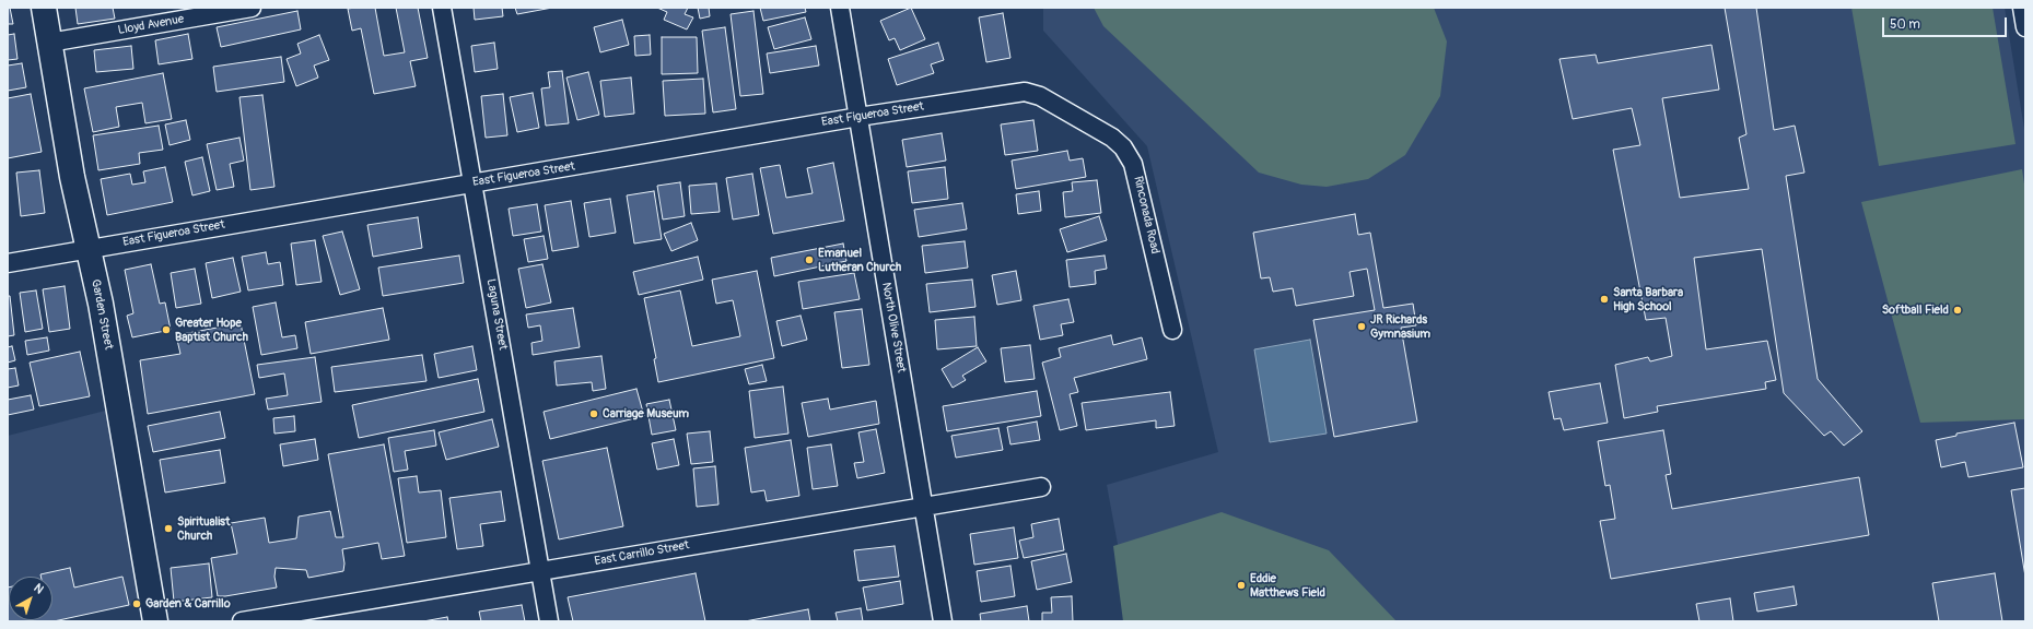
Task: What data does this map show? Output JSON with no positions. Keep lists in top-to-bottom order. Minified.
{"streets":{"main road":["Garden Street"],"street":["Lloyd Avenue","East Figueroa Street","Rinconada Road","Laguna Street","North Olive Street","East Carrillo Street"]},"crossings":[["Lloyd Avenue","Garden Street"],["East Figueroa Street","Rinconada Road"],["East Figueroa Street","Garden Street"],["East Figueroa Street","Laguna Street"],["East Figueroa Street","North Olive Street"],["Laguna Street","East Carrillo Street"],["North Olive Street","East Carrillo Street"]],"places":["Emanuel Lutheran Church","Santa Barbara High School","Softball Field","JR Richards Gymnasium","Greater Hope Baptist Church","Carriage Museum","Spiritualist Church","Eddie Matthews Field","Garden & Carrillo"],"scale_bar":"50 m","north":"top right"}
